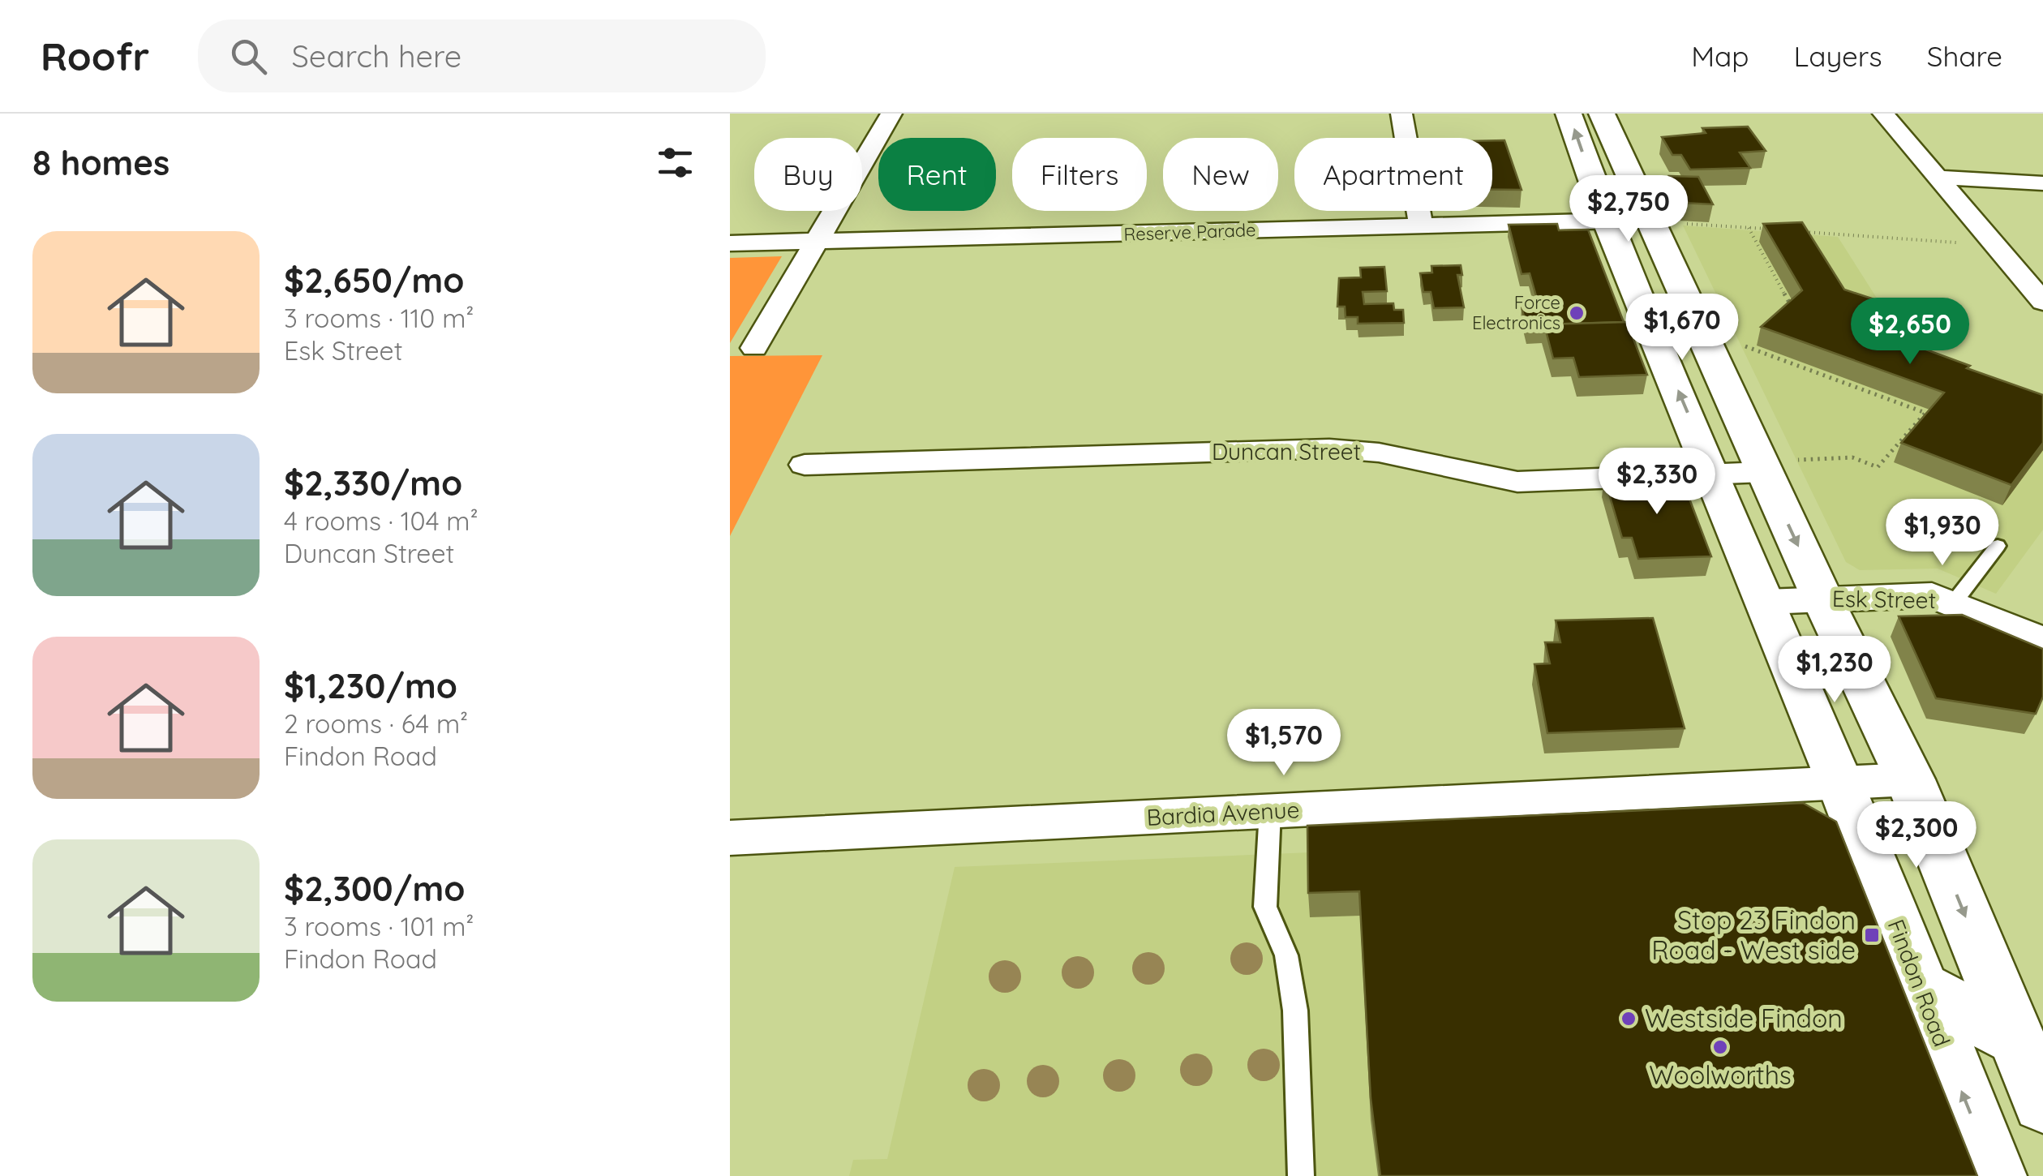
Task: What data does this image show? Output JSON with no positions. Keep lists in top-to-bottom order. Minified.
{"streets":{"main road":["Findon Road"],"street":["Reserve Parade","Duncan Street","Esk Street","Bardia Avenue"]},"crossings":[["Reserve Parade","Findon Road"],["Duncan Street","Findon Road"],["Esk Street","Findon Road"],["Bardia Avenue","Findon Road"]],"places":{"other":["Force Electronics","Westside Findon","Woolworths"],"transit":["Stop 23 Findon Road - West side"]},"page":{"header":"Roofr","search":"Search here","nav":["Map","Layers","Share"],"heading":"8 homes","chip":["Buy","Rent","Filters","New","Apartment"],"price":["$2,750","$1,670","$2,650","$2,330","$1,930","$1,230","$1,570","$2,300"],"list":[{"name":"$2,650/mo","note":"3 rooms · 110 m² · Esk Street"},{"name":"$2,330/mo","note":"4 rooms · 104 m² · Duncan Street"},{"name":"$1,230/mo","note":"2 rooms · 64 m² · Findon Road"},{"name":"$2,300/mo","note":"3 rooms · 101 m² · Findon Road"}]}}
